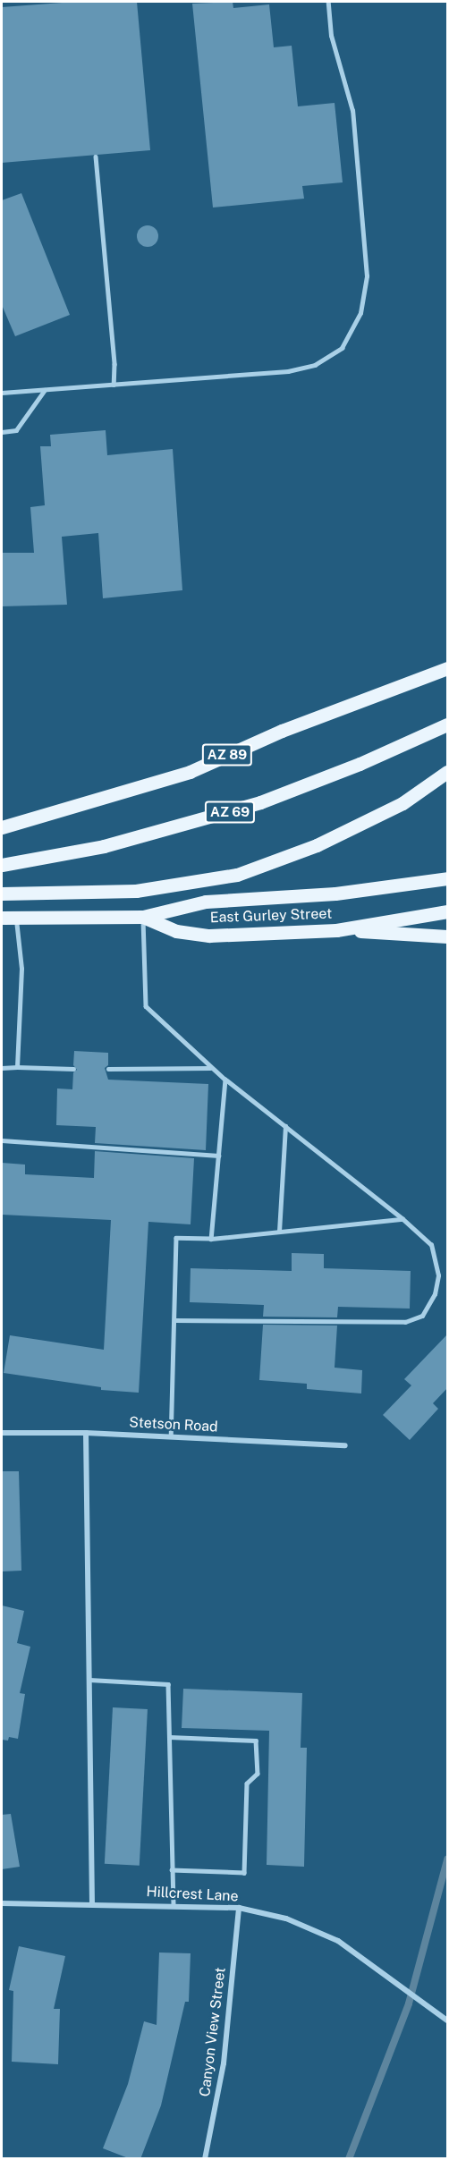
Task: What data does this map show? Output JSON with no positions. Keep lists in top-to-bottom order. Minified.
{"streets":{"main road":["AZ 89","AZ 69","East Gurley Street"],"street":["Stetson Road","Hillcrest Lane","Canyon View Street"]},"crossings":[["Hillcrest Lane","Canyon View Street"]]}
